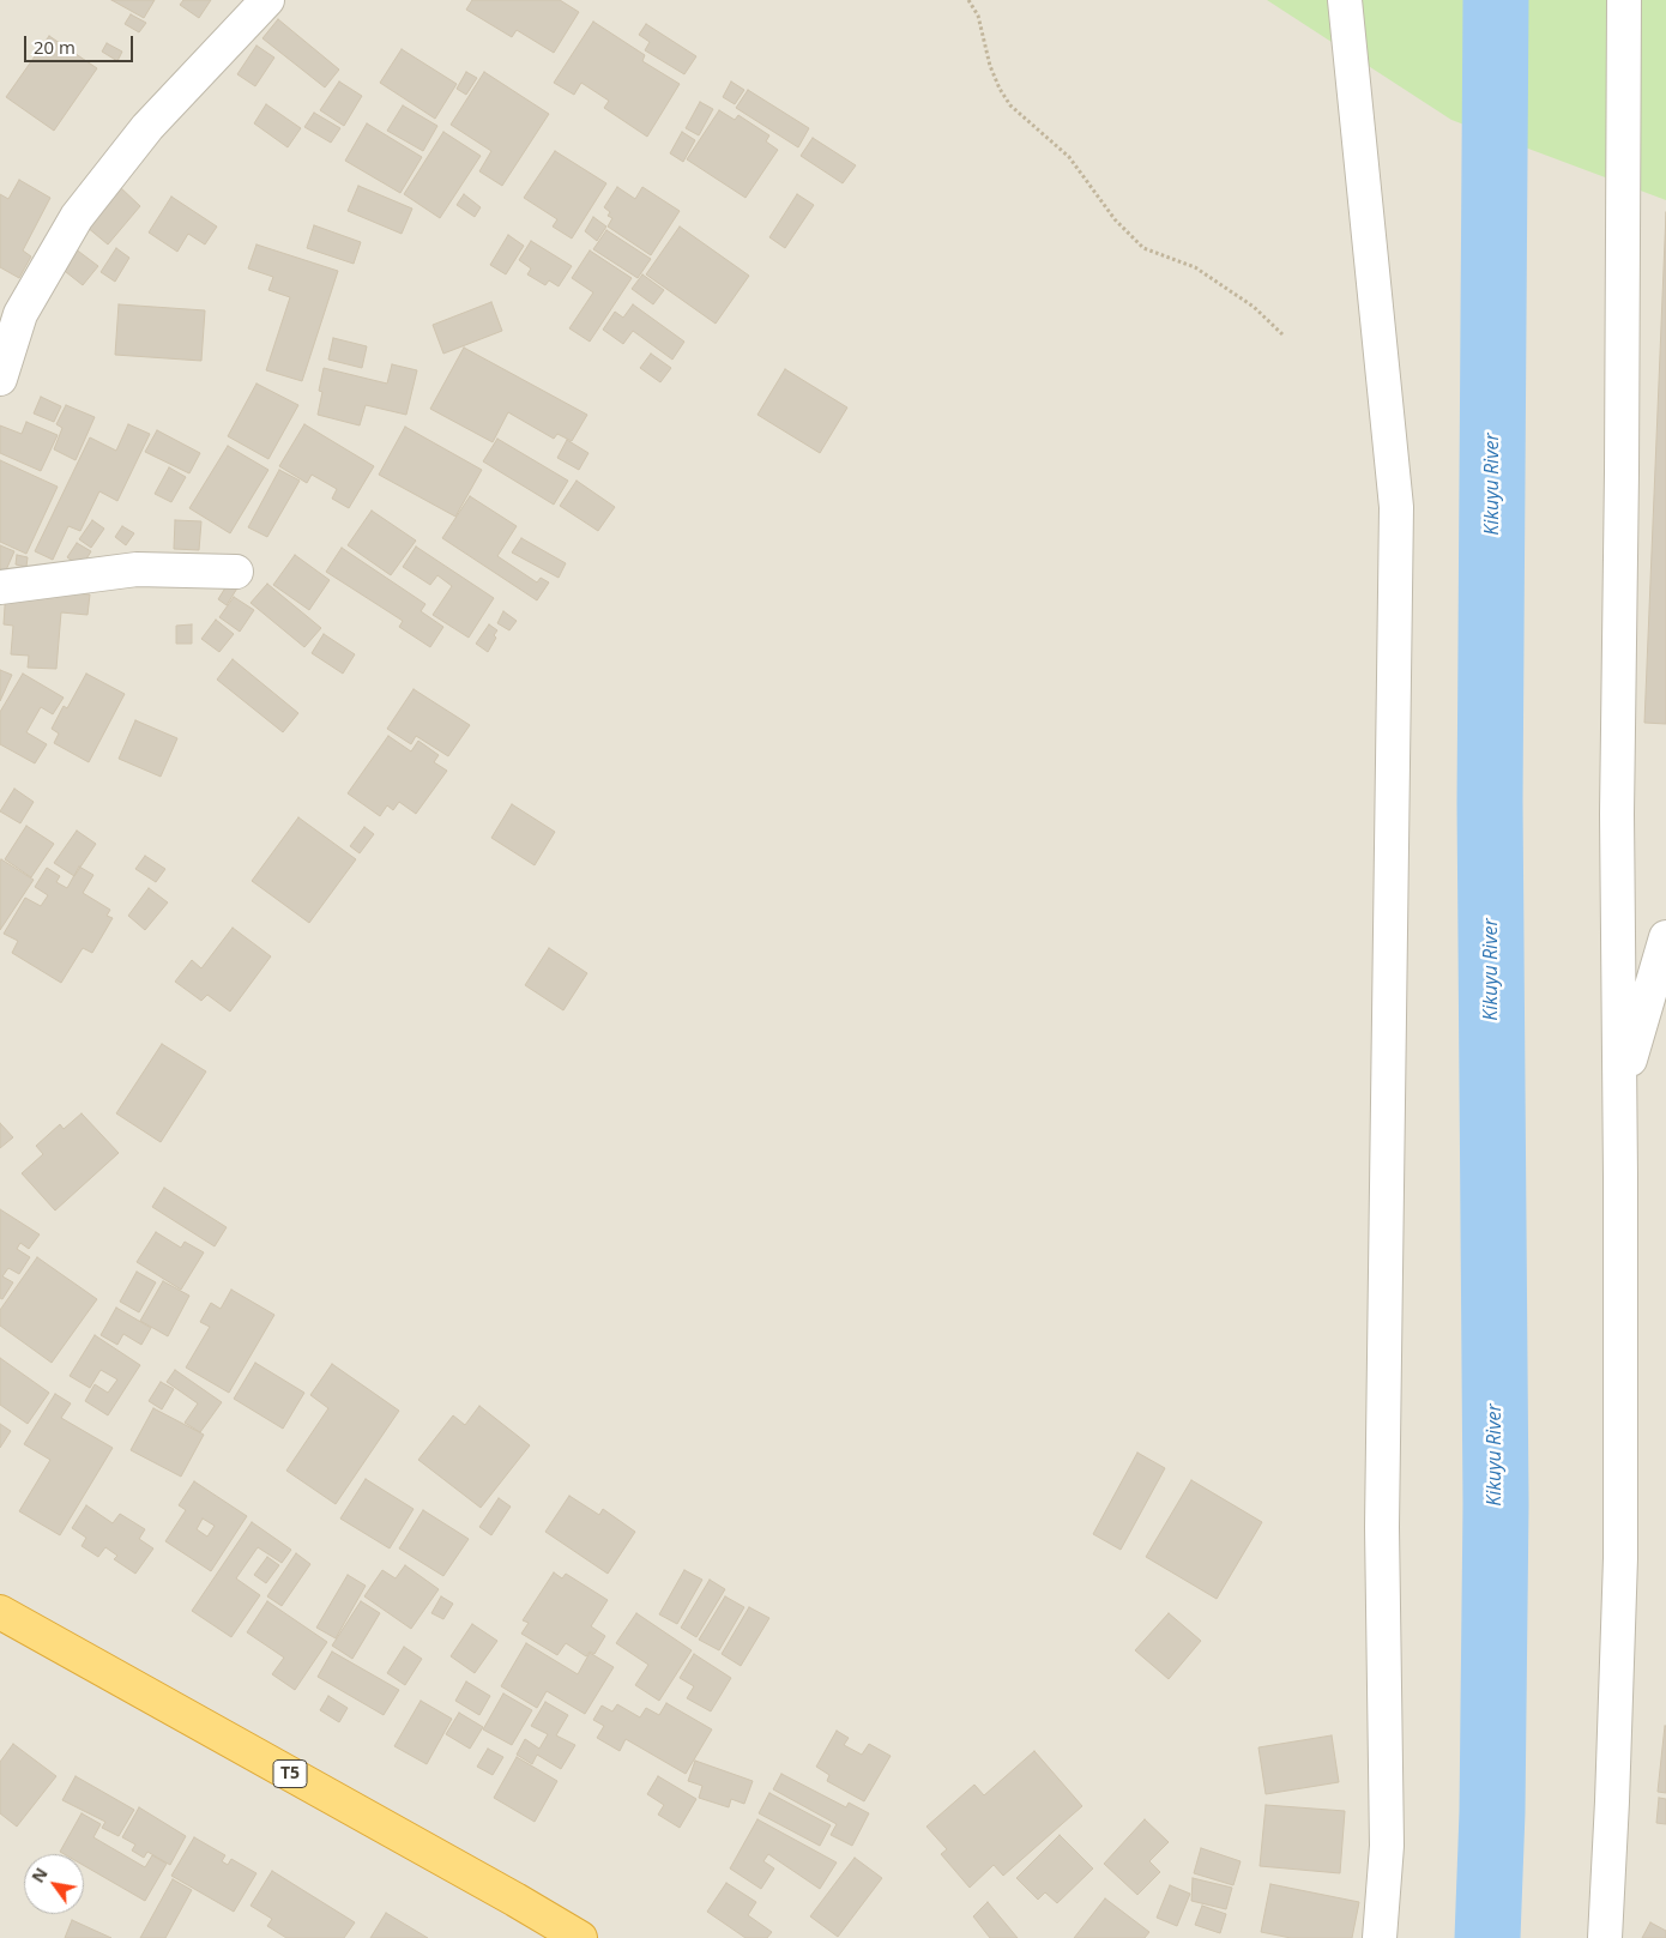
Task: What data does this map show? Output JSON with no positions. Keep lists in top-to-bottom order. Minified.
{"streets":{"highway":["T5"]},"water":["Kikuyu River"],"scale_bar":"20 m","north":"top left"}
